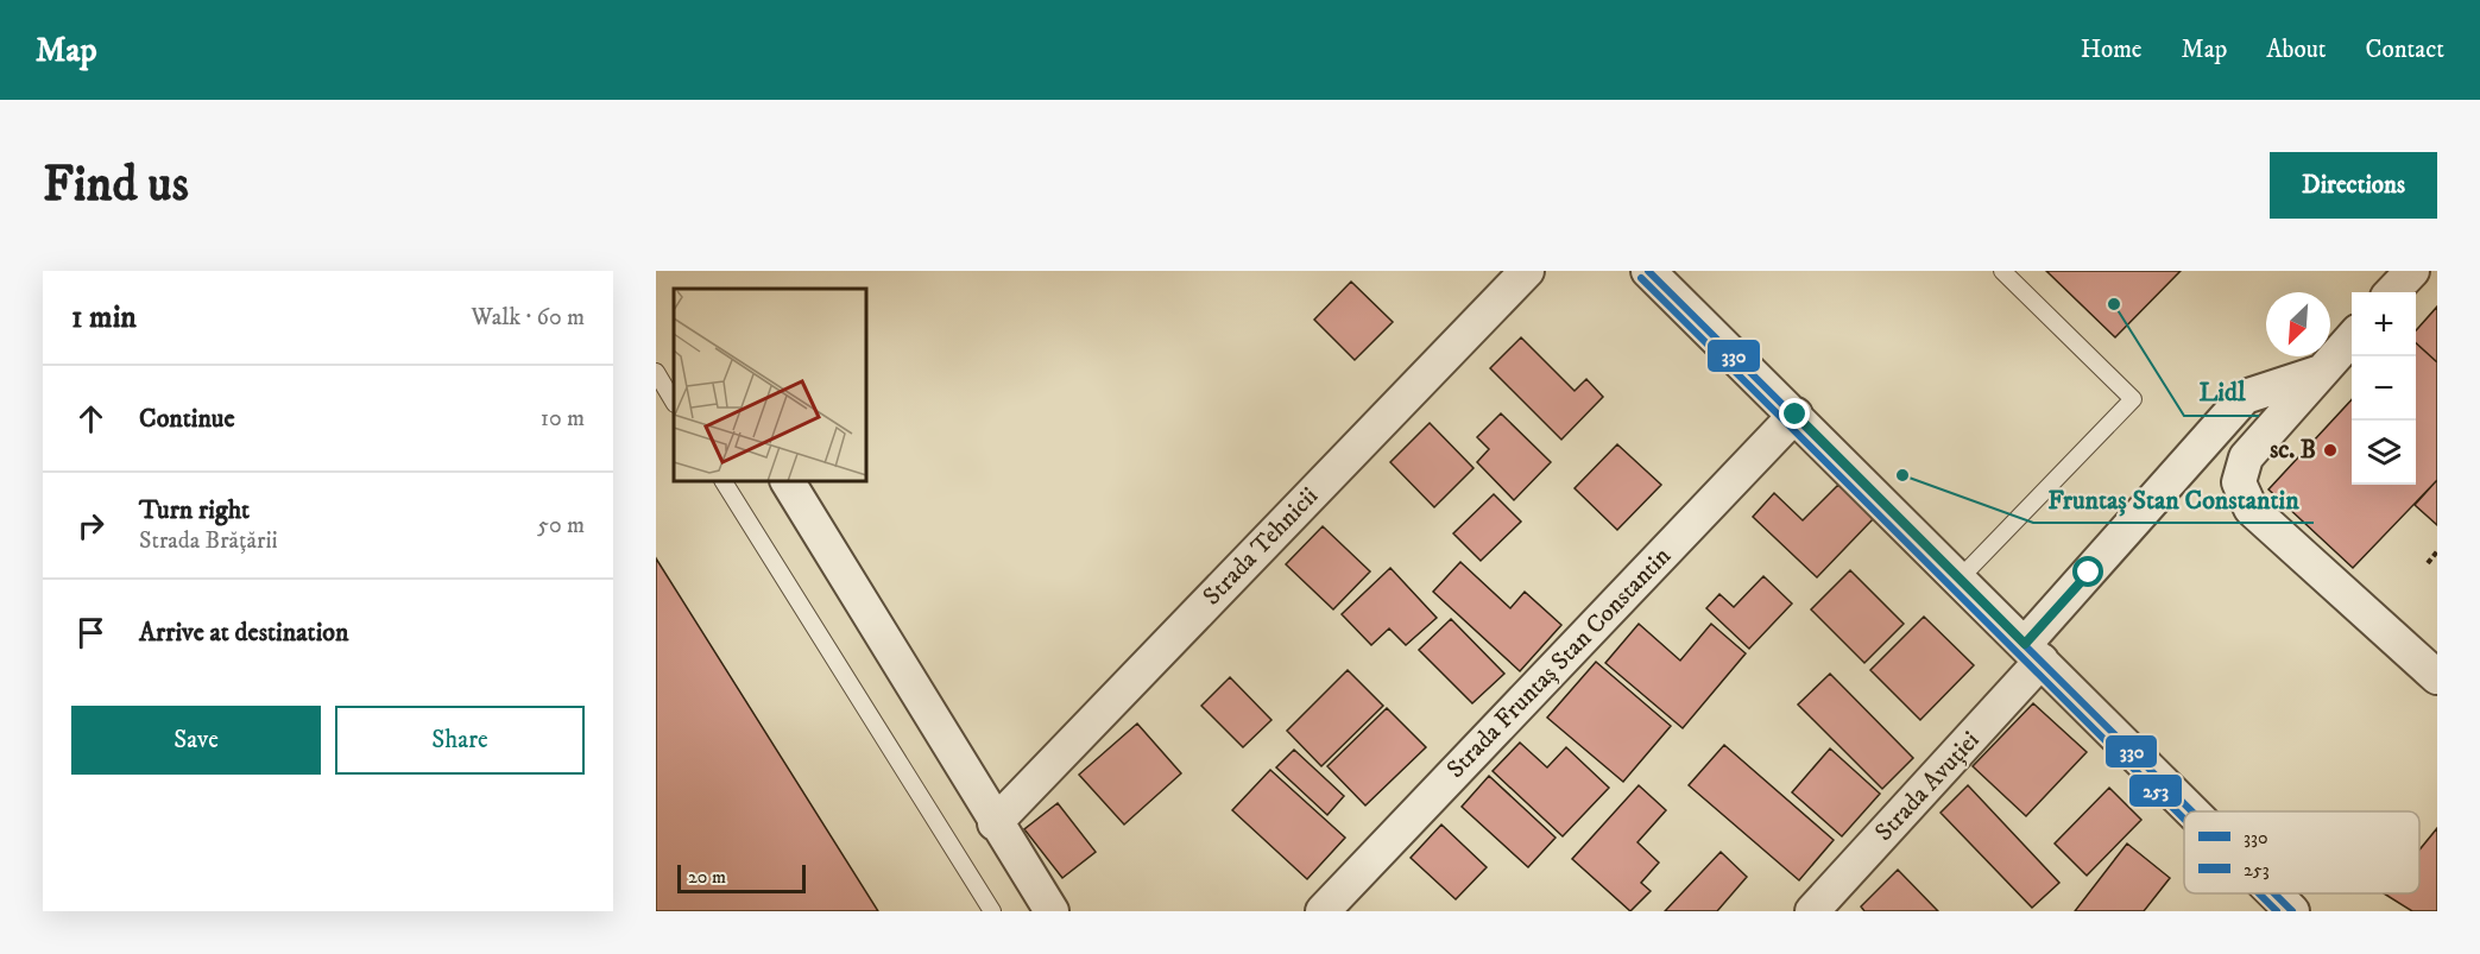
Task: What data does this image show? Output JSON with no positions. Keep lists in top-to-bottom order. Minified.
{"streets":{"street":["Strada Tehnicii","Strada Fruntaș Stan Constantin","Strada Avuției"]},"places":["Lidl","sc. B","Fruntaș Stan Constantin"],"lines":["transit line 330","transit line 253"],"legend":["330","253"],"scale_bar":"20 m","north":"bottom left","page":{"header":"Map","nav":["Home","Map","About","Contact"],"buttons":["Directions",["Save","Share"]],"title":"Find us","heading":["1 min","Walk · 60 m"],"map_buttons":["+","−"],"list":[["Continue","10 m"],["Turn right","Strada Brățării","50 m"],"Arrive at destination"],"scale":"20 m"}}
